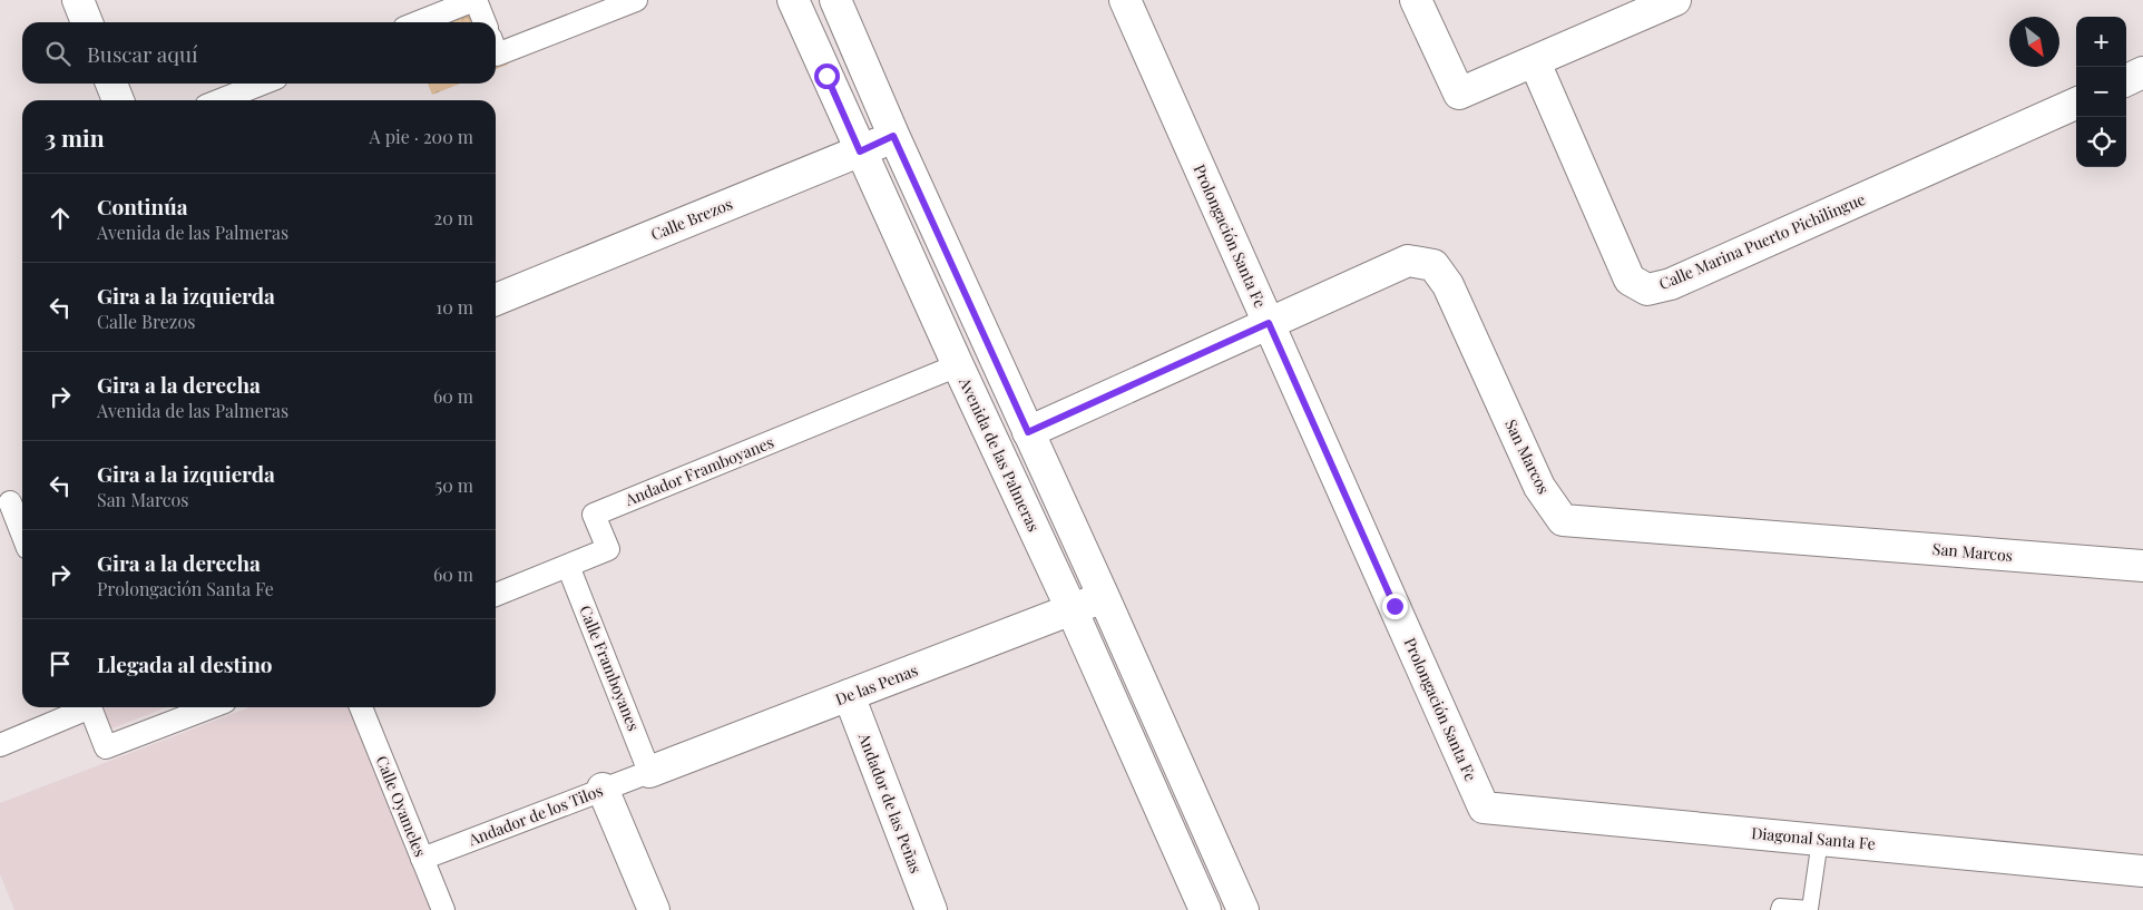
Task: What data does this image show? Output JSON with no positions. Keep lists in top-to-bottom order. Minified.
{"streets":{"street":["Calle Brezos","Prolongación Santa Fe","Calle Marina Puerto Pichilingue","Avenida de las Palmeras","San Marcos","Andador Framboyanes","Calle Framboyanes","De las Penas","Andador de las Peñas","Calle Oyameles","Andador de los Tilos","Diagonal Santa Fe"]},"crossings":[["Calle Brezos","Avenida de las Palmeras"],["Prolongación Santa Fe","San Marcos"],["Prolongación Santa Fe","Diagonal Santa Fe"],["Avenida de las Palmeras","Andador Framboyanes"],["Avenida de las Palmeras","De las Penas"],["Andador Framboyanes","Calle Framboyanes"],["Calle Framboyanes","De las Penas"],["Calle Framboyanes","Andador de los Tilos"],["De las Penas","Andador de las Peñas"],["De las Penas","Andador de los Tilos"],["Calle Oyameles","Andador de los Tilos"]],"north":"bottom right","page":{"map_buttons":["+","−"],"search":"Buscar aquí","heading":["3 min","A pie · 200 m"],"list":[["Continúa","Avenida de las Palmeras","20 m"],["Gira a la izquierda","Calle Brezos","10 m"],["Gira a la derecha","Avenida de las Palmeras","60 m"],["Gira a la izquierda","San Marcos","50 m"],["Gira a la derecha","Prolongación Santa Fe","60 m"],"Llegada al destino"]}}
